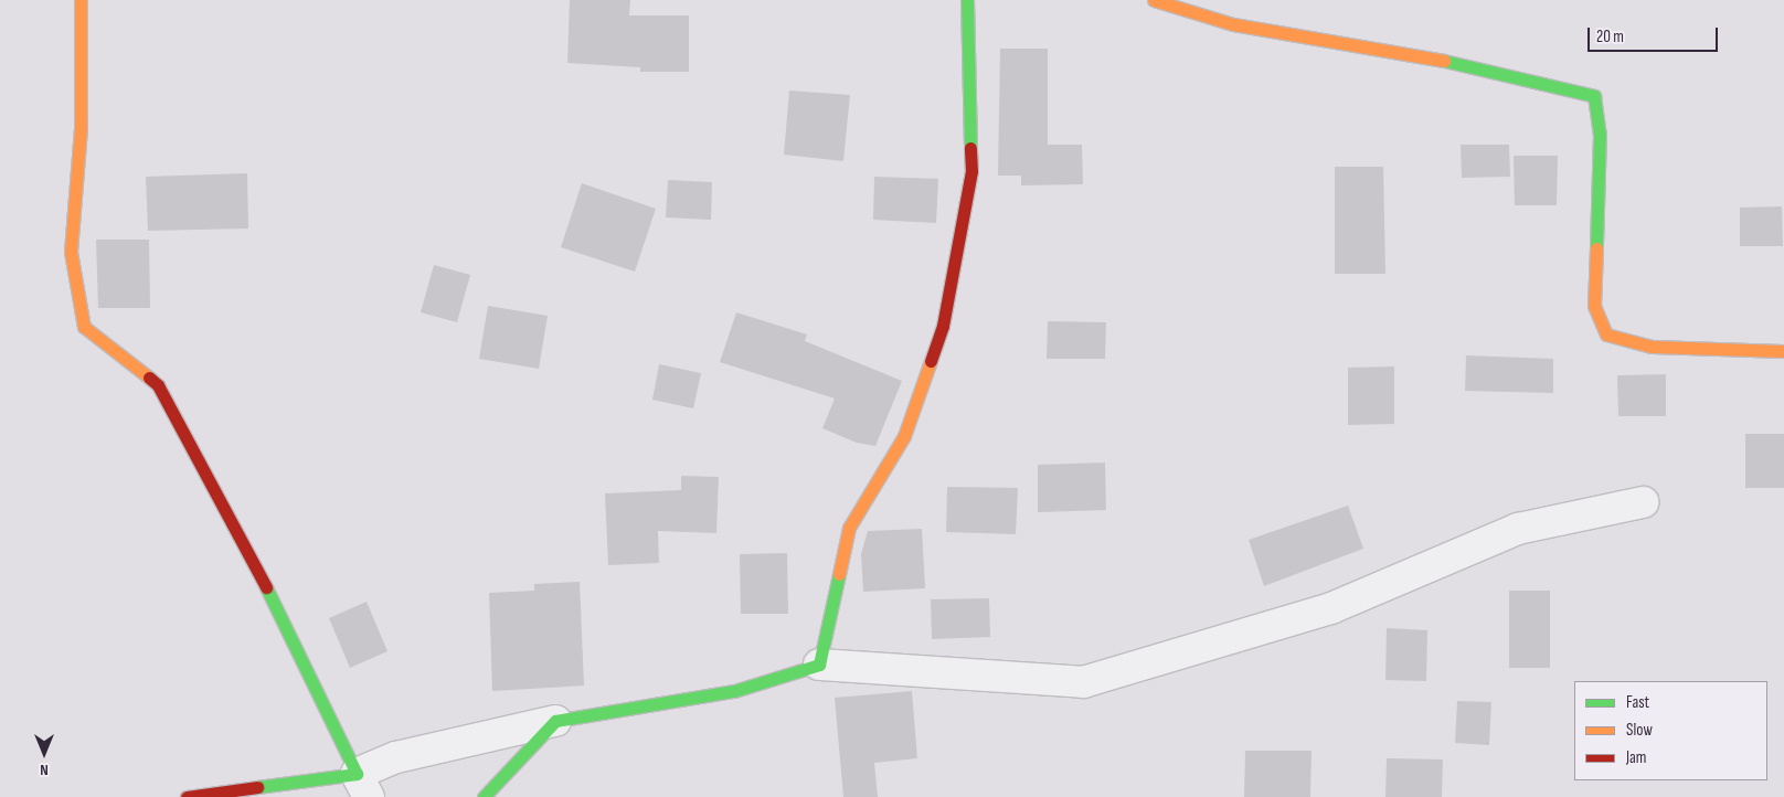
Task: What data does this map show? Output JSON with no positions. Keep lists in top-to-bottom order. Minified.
{"legend":["Fast","Slow","Jam"],"scale_bar":"20 m","north":"bottom"}
